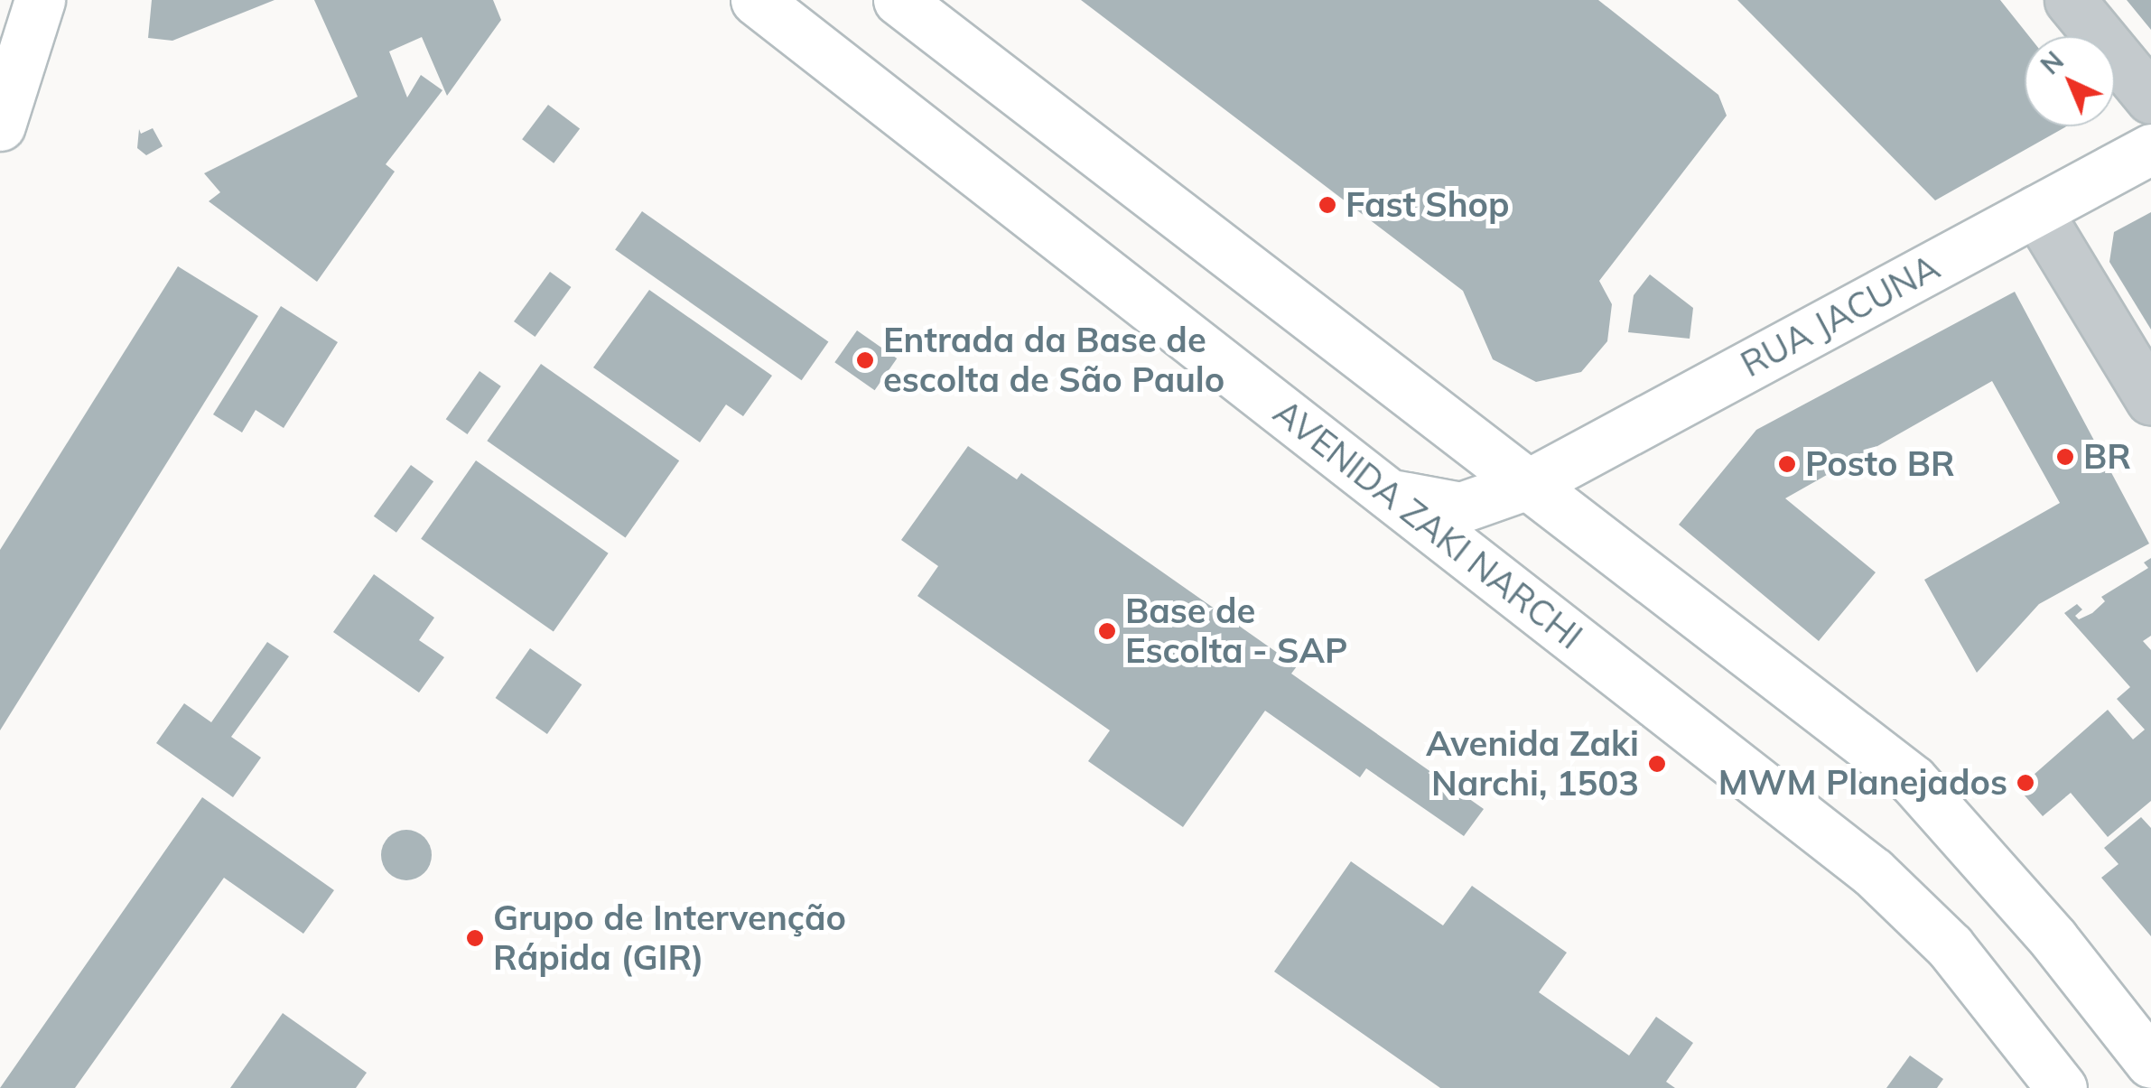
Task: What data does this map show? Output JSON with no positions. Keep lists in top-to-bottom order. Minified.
{"streets":{"main road":["RUA JACUNA","AVENIDA ZAKI NARCHI"]},"crossings":[["RUA JACUNA","AVENIDA ZAKI NARCHI"]],"places":["Fast Shop","Entrada da Base de escolta de São Paulo","BR","Posto BR","Base de Escolta - SAP","Avenida Zaki Narchi, 1503","MWM Planejados","Grupo de Intervenção Rápida (GIR)"],"north":"top left"}
